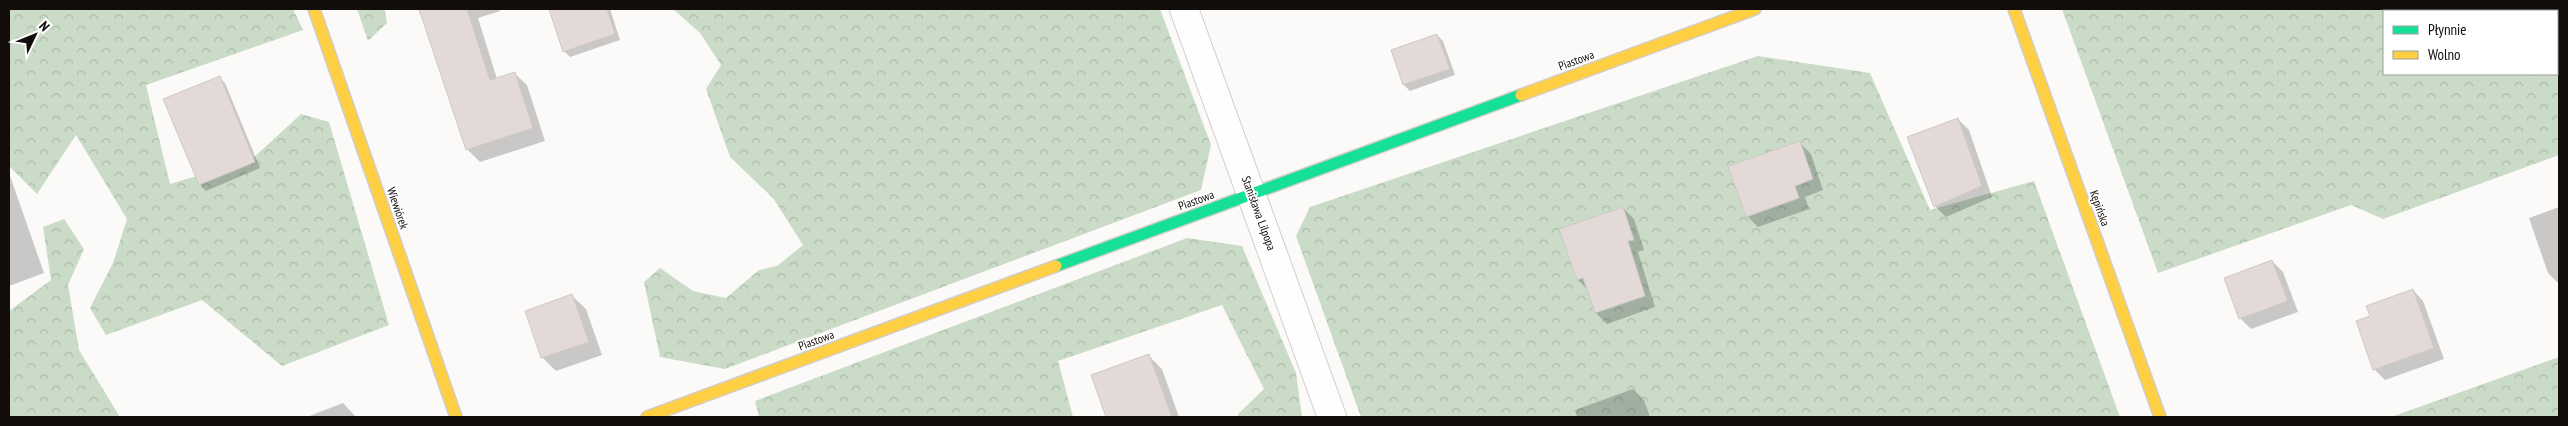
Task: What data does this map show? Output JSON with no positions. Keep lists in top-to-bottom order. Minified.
{"streets":{"street":["Piastowa","Wiewiórek","Kępińska","Stanisława Lilpopa"]},"crossings":[["Piastowa","Stanisława Lilpopa"]],"legend":["Płynnie","Wolno"],"north":"top right"}
